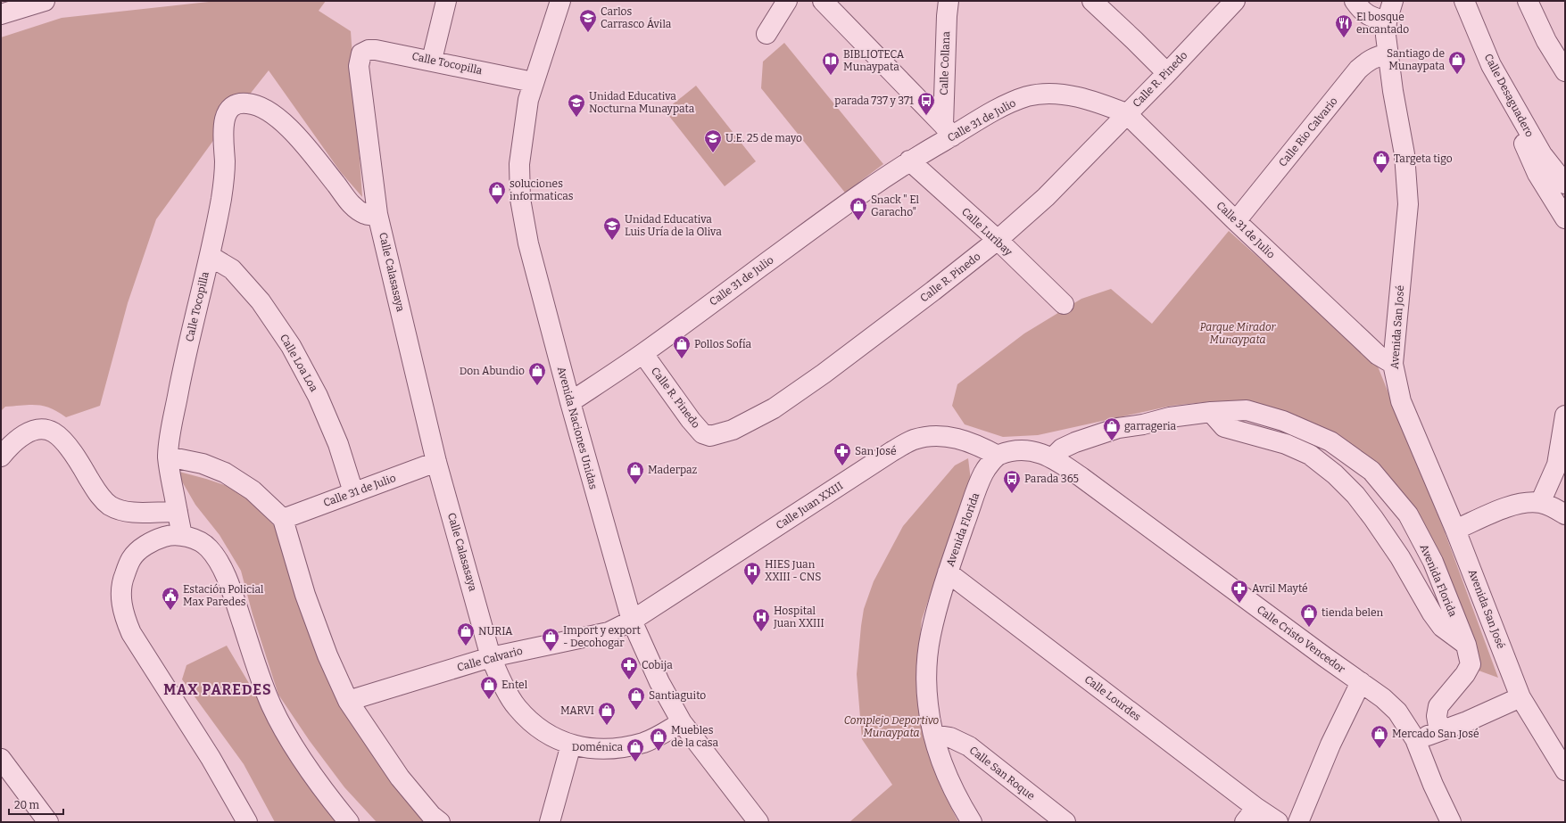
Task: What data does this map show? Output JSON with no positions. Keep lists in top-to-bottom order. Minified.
{"streets":{"street":["Calle Tocopilla","Calle Collana","Calle R. Pinedo","Calle Desaguadero","Calle 31 de Julio","Calle Rio Calvario","Calle Luribay","Calle Calasasaya","Avenida San José","Calle Loa Loa","Avenida Naciones Unidas","Calle Juan XXIII","Avenida Florida","Calle Cristo Vencedor","Calle Calvario","Calle Lourdes","Calle San Roque"]},"crossings":[["Calle Tocopilla","Calle Calasasaya"],["Calle Tocopilla","Calle Loa Loa"],["Calle Tocopilla","Avenida Naciones Unidas"],["Calle Collana","Calle 31 de Julio"],["Calle R. Pinedo","Calle 31 de Julio"],["Calle R. Pinedo","Calle Luribay"],["Calle 31 de Julio","Calle Rio Calvario"],["Calle 31 de Julio","Calle Luribay"],["Calle 31 de Julio","Calle Calasasaya"],["Calle 31 de Julio","Avenida San José"],["Calle 31 de Julio","Calle Loa Loa"],["Calle 31 de Julio","Avenida Naciones Unidas"],["Calle Rio Calvario","Avenida San José"],["Calle Calasasaya","Avenida Naciones Unidas"],["Calle Calasasaya","Calle Calvario"],["Avenida Naciones Unidas","Calle Juan XXIII"],["Avenida Naciones Unidas","Calle Calvario"],["Calle Juan XXIII","Avenida Florida"],["Calle Juan XXIII","Calle Calvario"],["Avenida Florida","Calle Cristo Vencedor"],["Avenida Florida","Calle Lourdes"],["Avenida Florida","Calle San Roque"]],"districts":["MAX PAREDES"],"parks":["Parque Mirador Munaypata","Complejo Deportivo Munaypata"],"places":{"school or university":["Carlos Carrasco Ávila","Unidad Educativa Nocturna Munaypata","U.E. 25 de mayo","Unidad Educativa Luis Uría de la Oliva"],"restaurant":["El bosque encantado"],"shop":["Santiago de Munaypata","Targeta tigo","soluciones informaticas","Snack \" El Garacho\"","Pollos Sofía","Don Abundio","garrageria","Maderpaz","tienda belen","NURIA","Import y export - Decohogar","Entel","Santiaguito","MARVI","Mercado San José","Muebles de la casa","Doménica"],"library":["BIBLIOTECA Munaypata"],"bus stop":["parada 737 y 371","Parada 365"],"pharmacy":["San José","Avril Mayté","Cobija"],"hospital":["HIES Juan XXIII - CNS","Hospital Juan XXIII"],"public building":["Estación Policial Max Paredes"]},"scale_bar":"20 m"}
